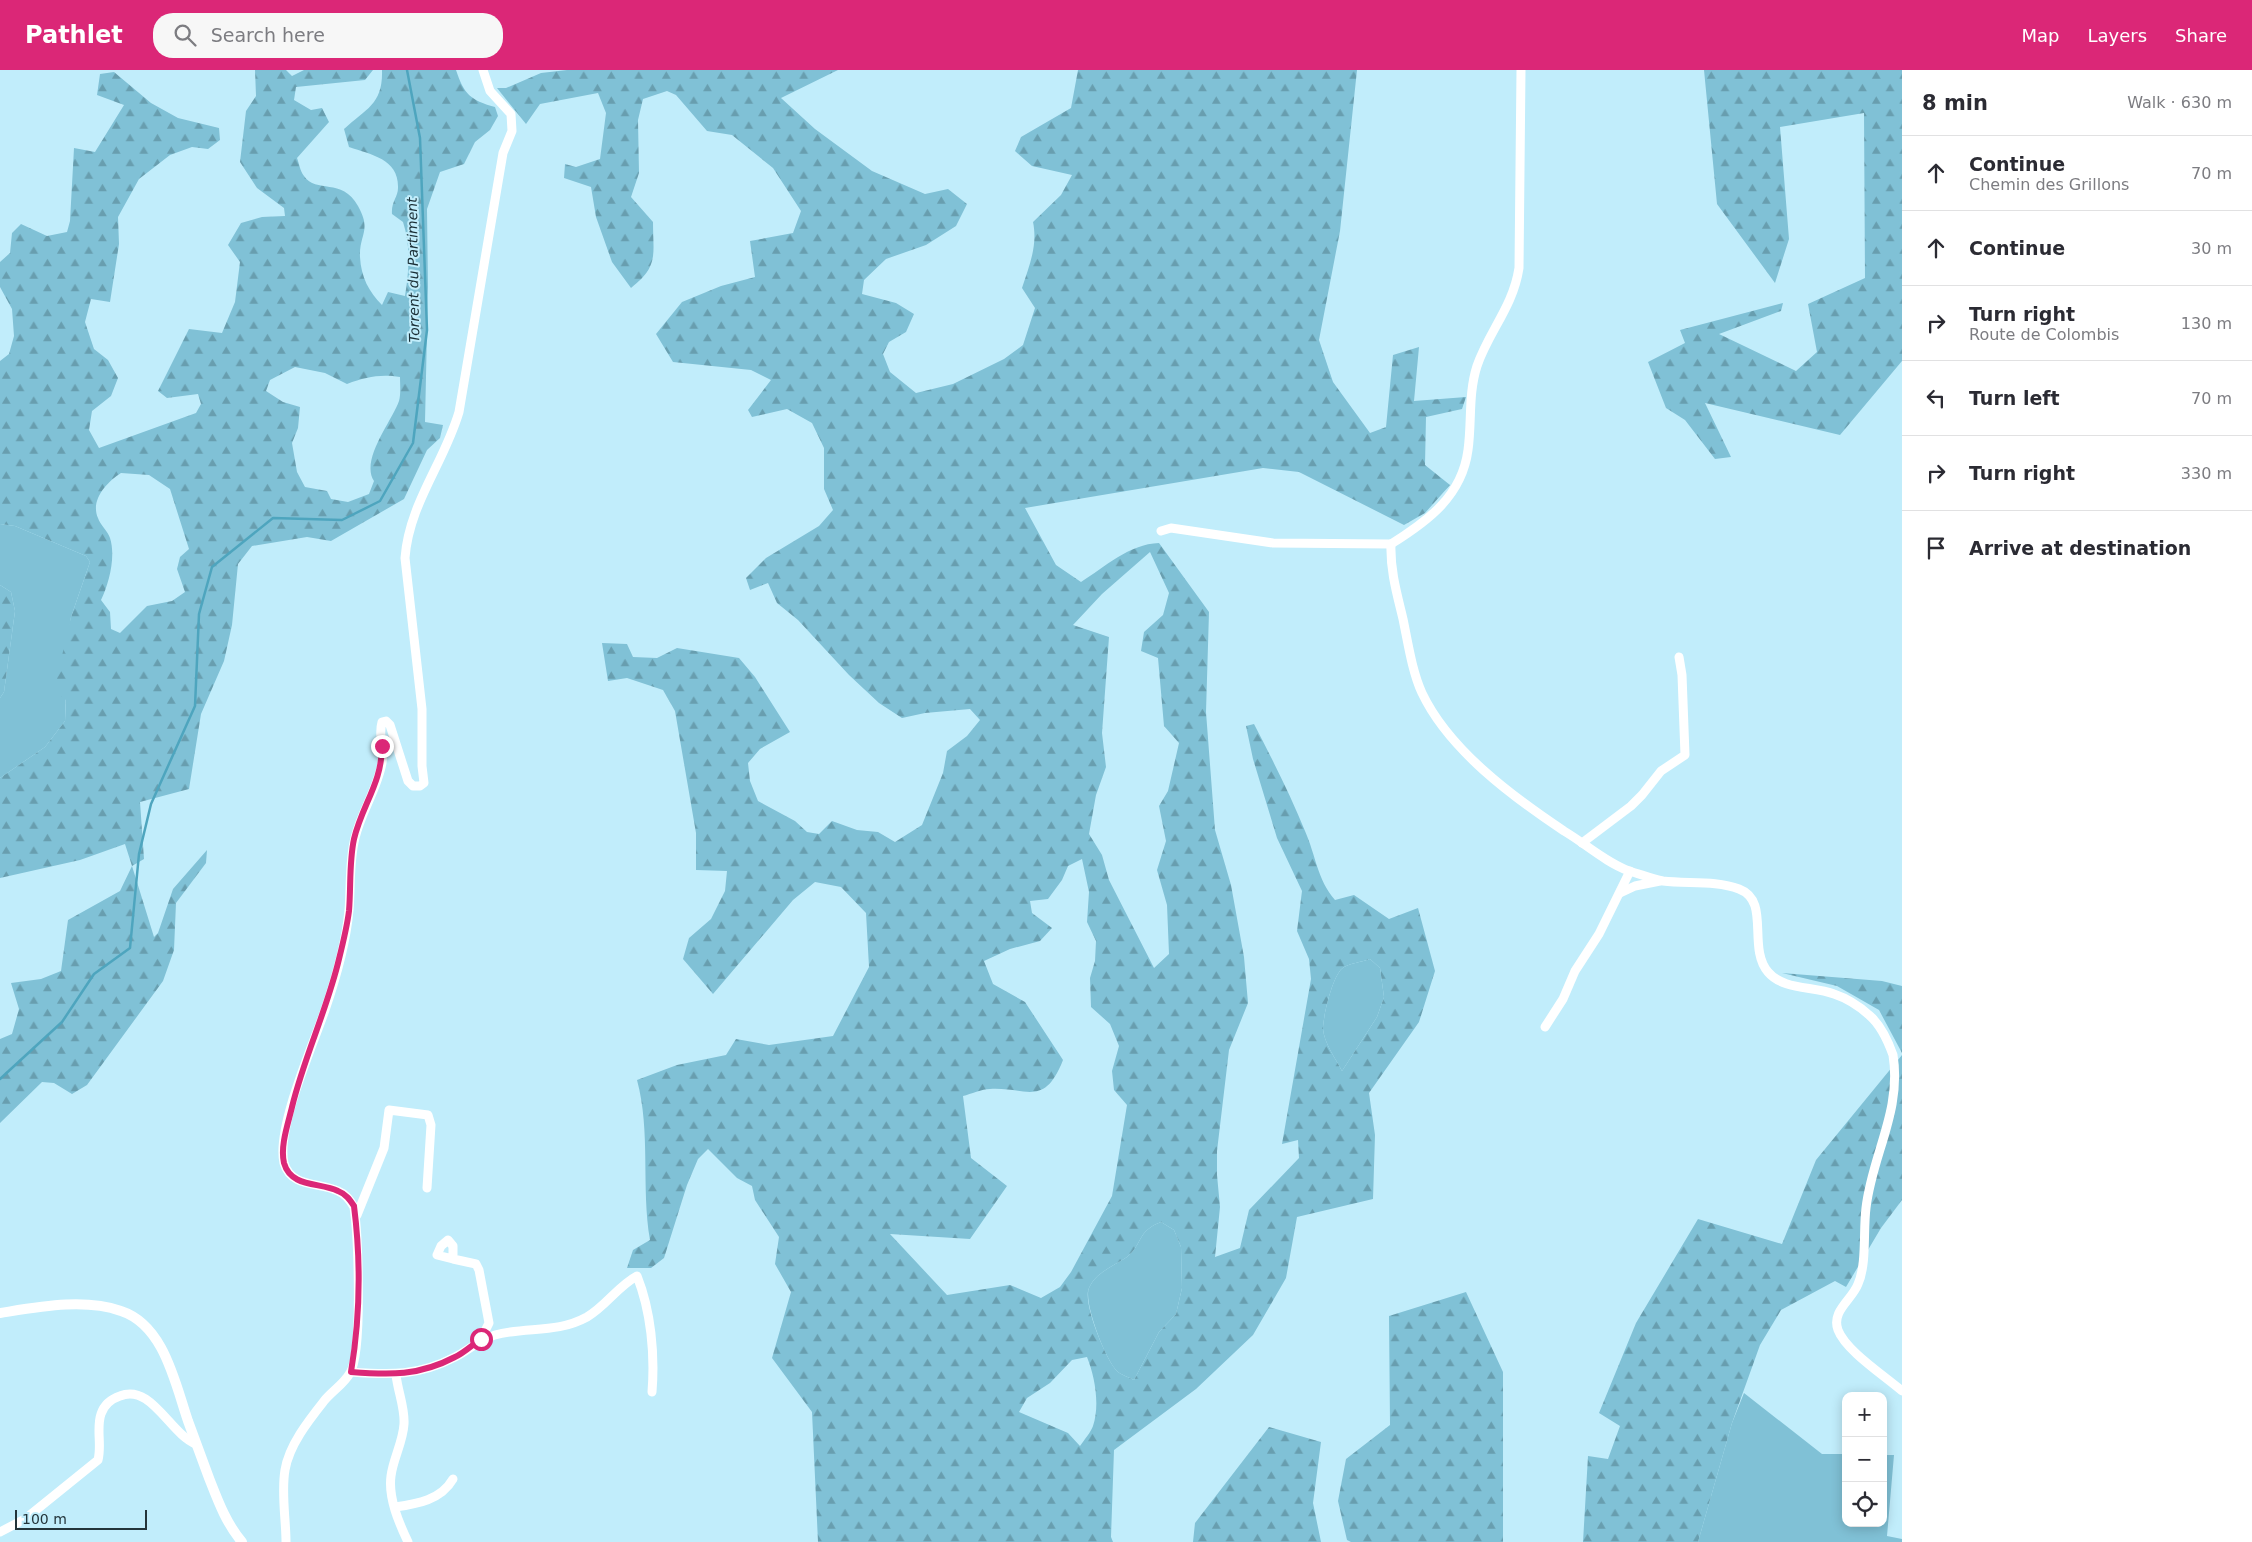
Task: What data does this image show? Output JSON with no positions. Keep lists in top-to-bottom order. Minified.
{"water":["Torrent du Partiment"],"scale_bar":"100 m","page":{"header":"Pathlet","search":"Search here","nav":["Map","Layers","Share"],"heading":["8 min","Walk · 630 m"],"list":[["Continue","Chemin des Grillons","70 m"],["Continue","30 m"],["Turn right","Route de Colombis","130 m"],["Turn left","70 m"],["Turn right","330 m"],"Arrive at destination"],"map_buttons":["+","−"],"scale":"100 m"}}
